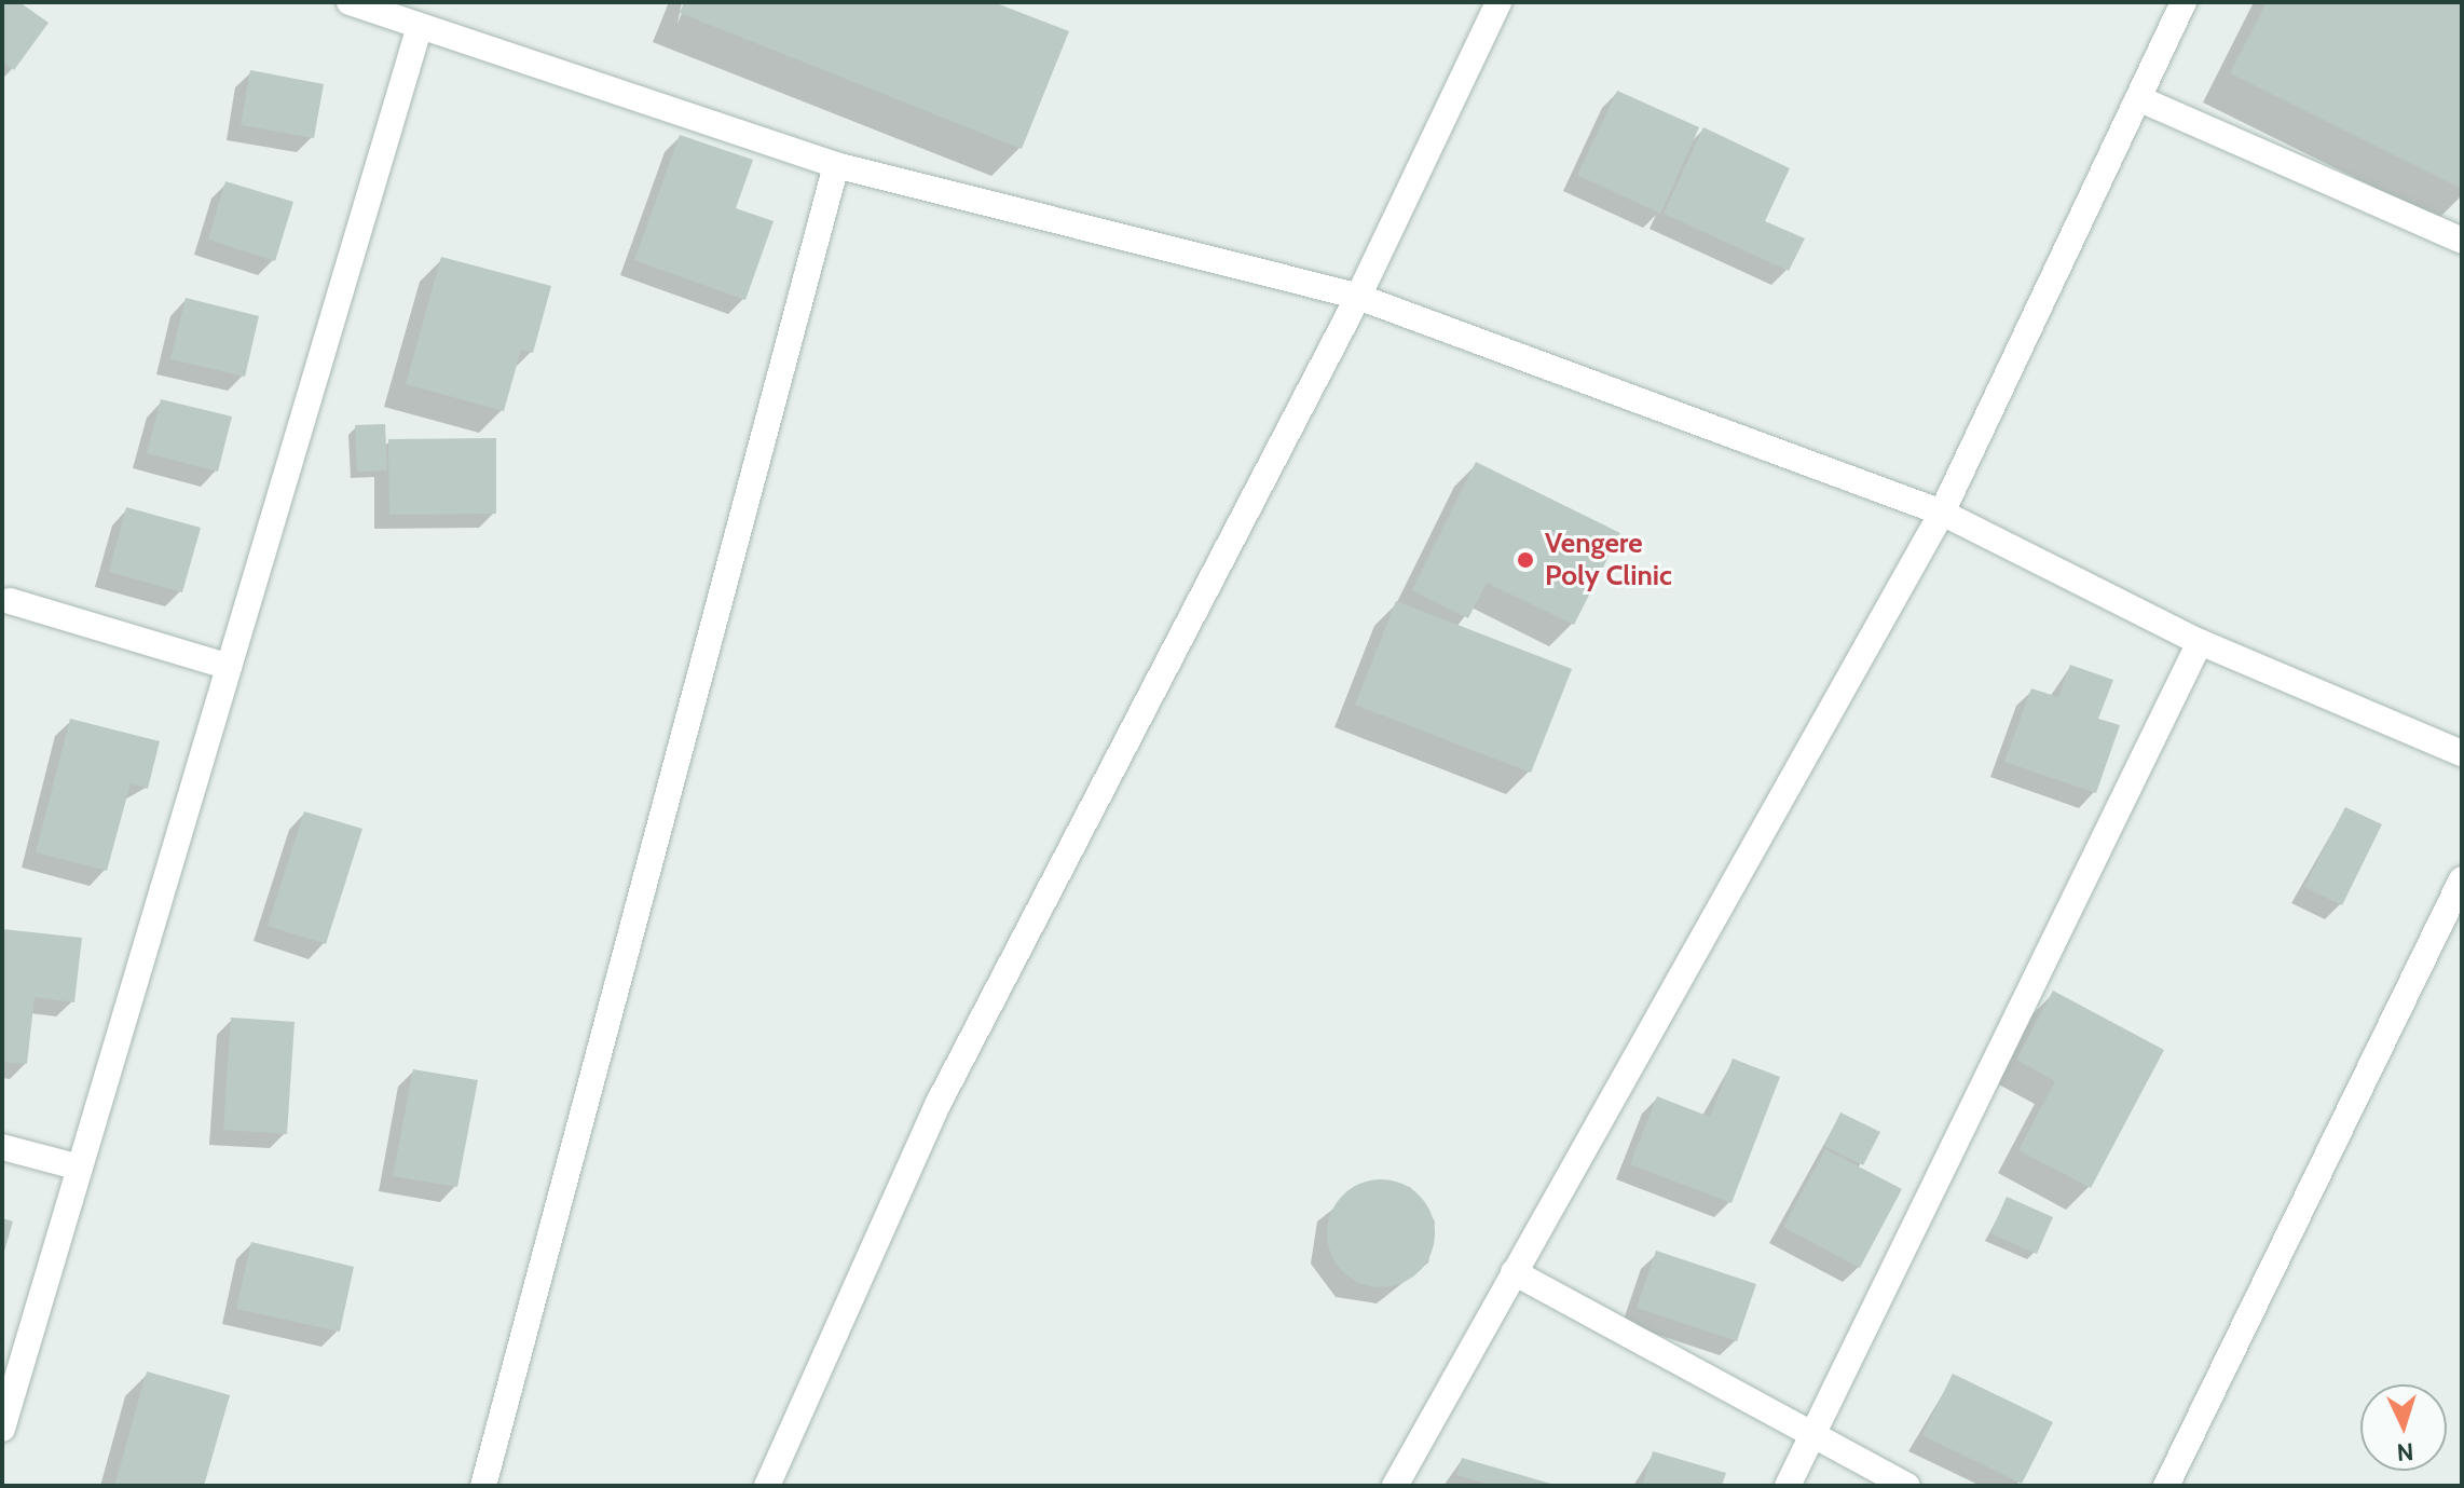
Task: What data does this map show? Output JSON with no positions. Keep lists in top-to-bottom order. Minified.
{"places":["Vengere Poly Clinic"],"north":"bottom"}
